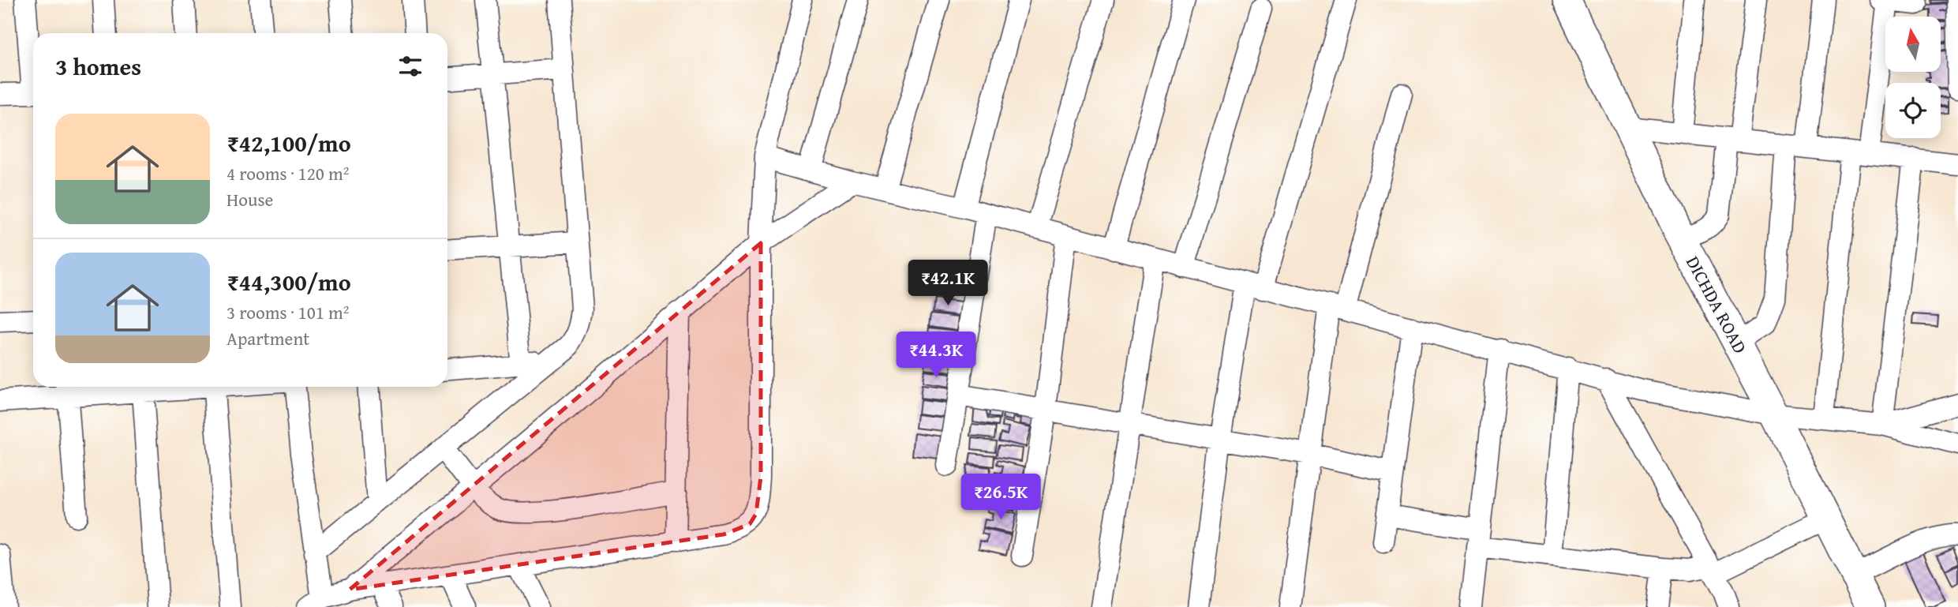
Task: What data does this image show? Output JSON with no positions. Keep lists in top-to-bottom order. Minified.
{"streets":{"main road":["DICHDA ROAD"]},"north":"top","page":{"heading":"3 homes","list":[{"name":"₹42,100/mo","note":"4 rooms · 120 m² · House"},{"name":"₹44,300/mo","note":"3 rooms · 101 m² · Apartment"}],"price":["₹42.1K","₹44.3K","₹26.5K"]}}
